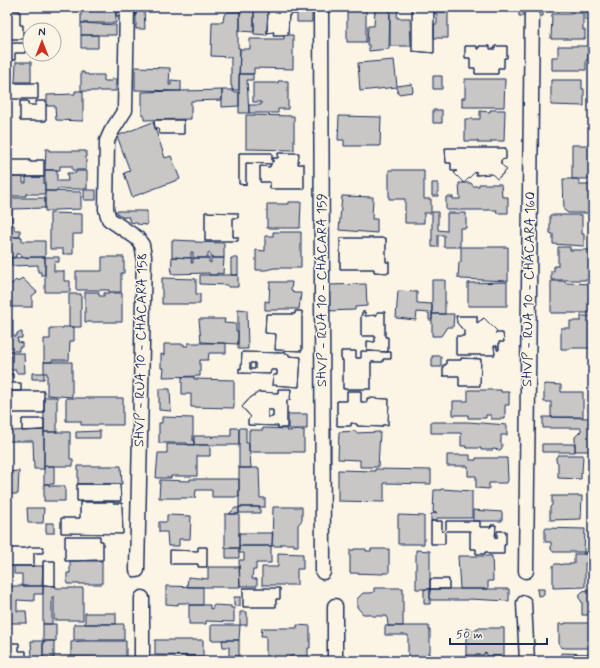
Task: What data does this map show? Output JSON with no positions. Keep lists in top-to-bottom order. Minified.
{"streets":{"street":["SHVP - RUA 10 - CHÁCARA 160","SHVP - RUA 10 - CHÁCARA 159","SHVP - RUA 10 - CHÁCARA 158"]},"scale_bar":"50 m","north":"top"}
